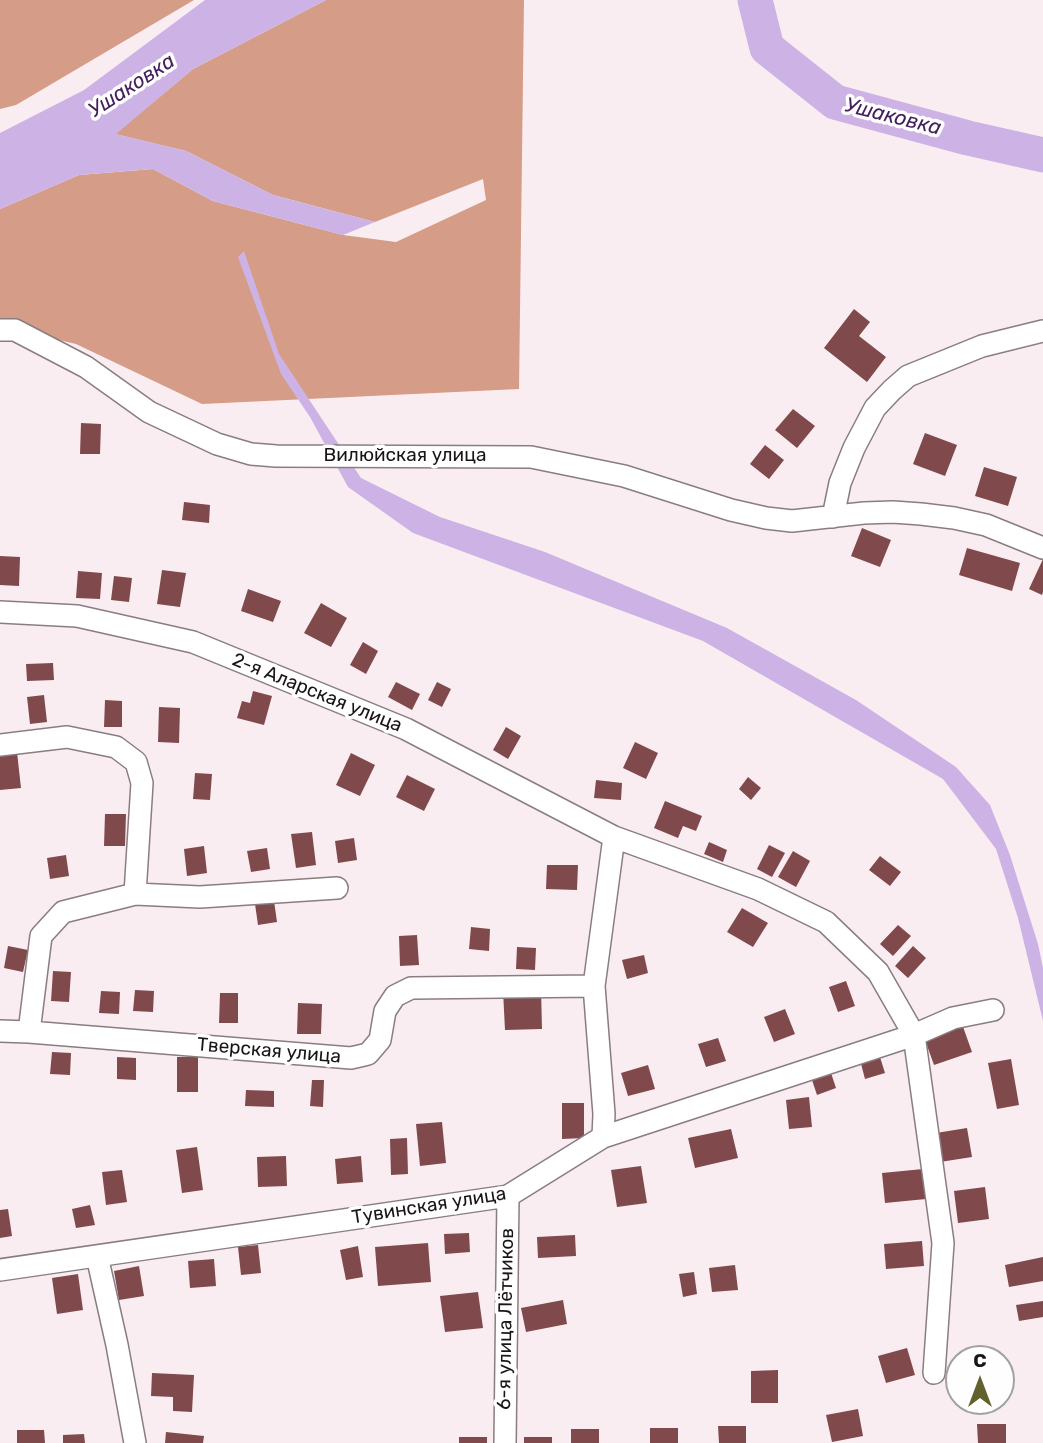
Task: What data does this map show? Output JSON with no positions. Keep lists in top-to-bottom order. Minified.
{"streets":{"street":["Вилюйская улица","2-я Аларская улица","Тверская улица","Тувинская улица","6-я улица Лётчиков"]},"crossings":[["2-я Аларская улица","Тувинская улица"],["Тувинская улица","6-я улица Лётчиков"]],"water":["Ушаковка"],"north":"top"}
